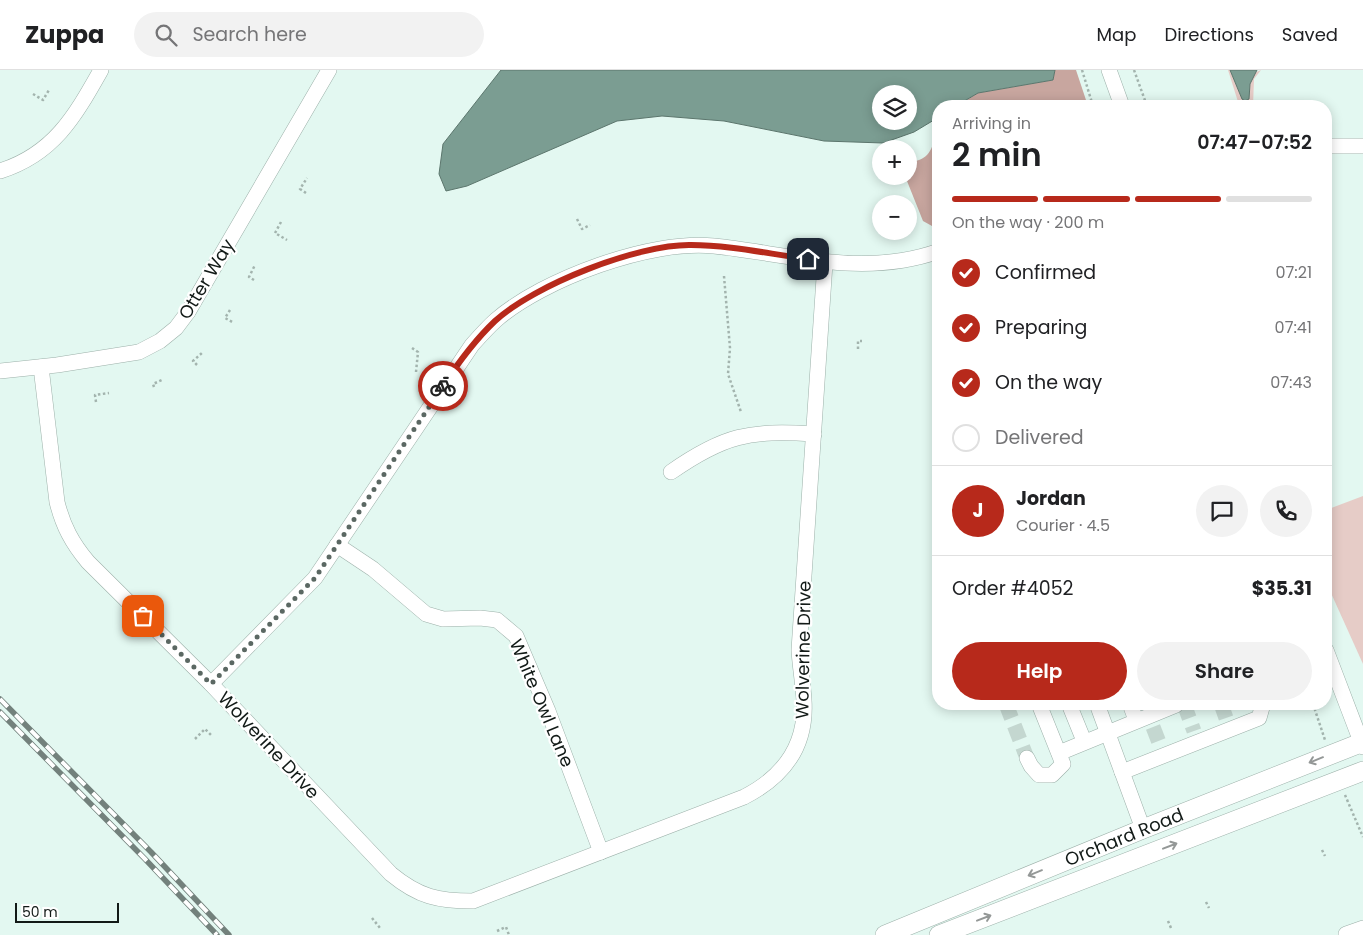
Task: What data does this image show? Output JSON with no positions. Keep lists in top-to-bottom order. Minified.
{"streets":{"main road":["Orchard Road"],"street":["Otter Way","Wolverine Drive","White Owl Lane"]},"crossings":[["Otter Way","Wolverine Drive"],["Wolverine Drive","White Owl Lane"]],"scale_bar":"50 m","page":{"header":"Zuppa","search":"Search here","nav":["Map","Directions","Saved"],"map_buttons":["+","−"],"heading":["2 min","Arriving in","07:47–07:52"],"panel":["Jordan","Courier · 4.5","Order #4052","$35.31"],"bar":"On the way · 200 m","list":[["Confirmed","07:21"],["Preparing","07:41"],["On the way","07:43"],"Delivered"],"round":"J","buttons":["Help","Share"],"scale":"50 m"}}
